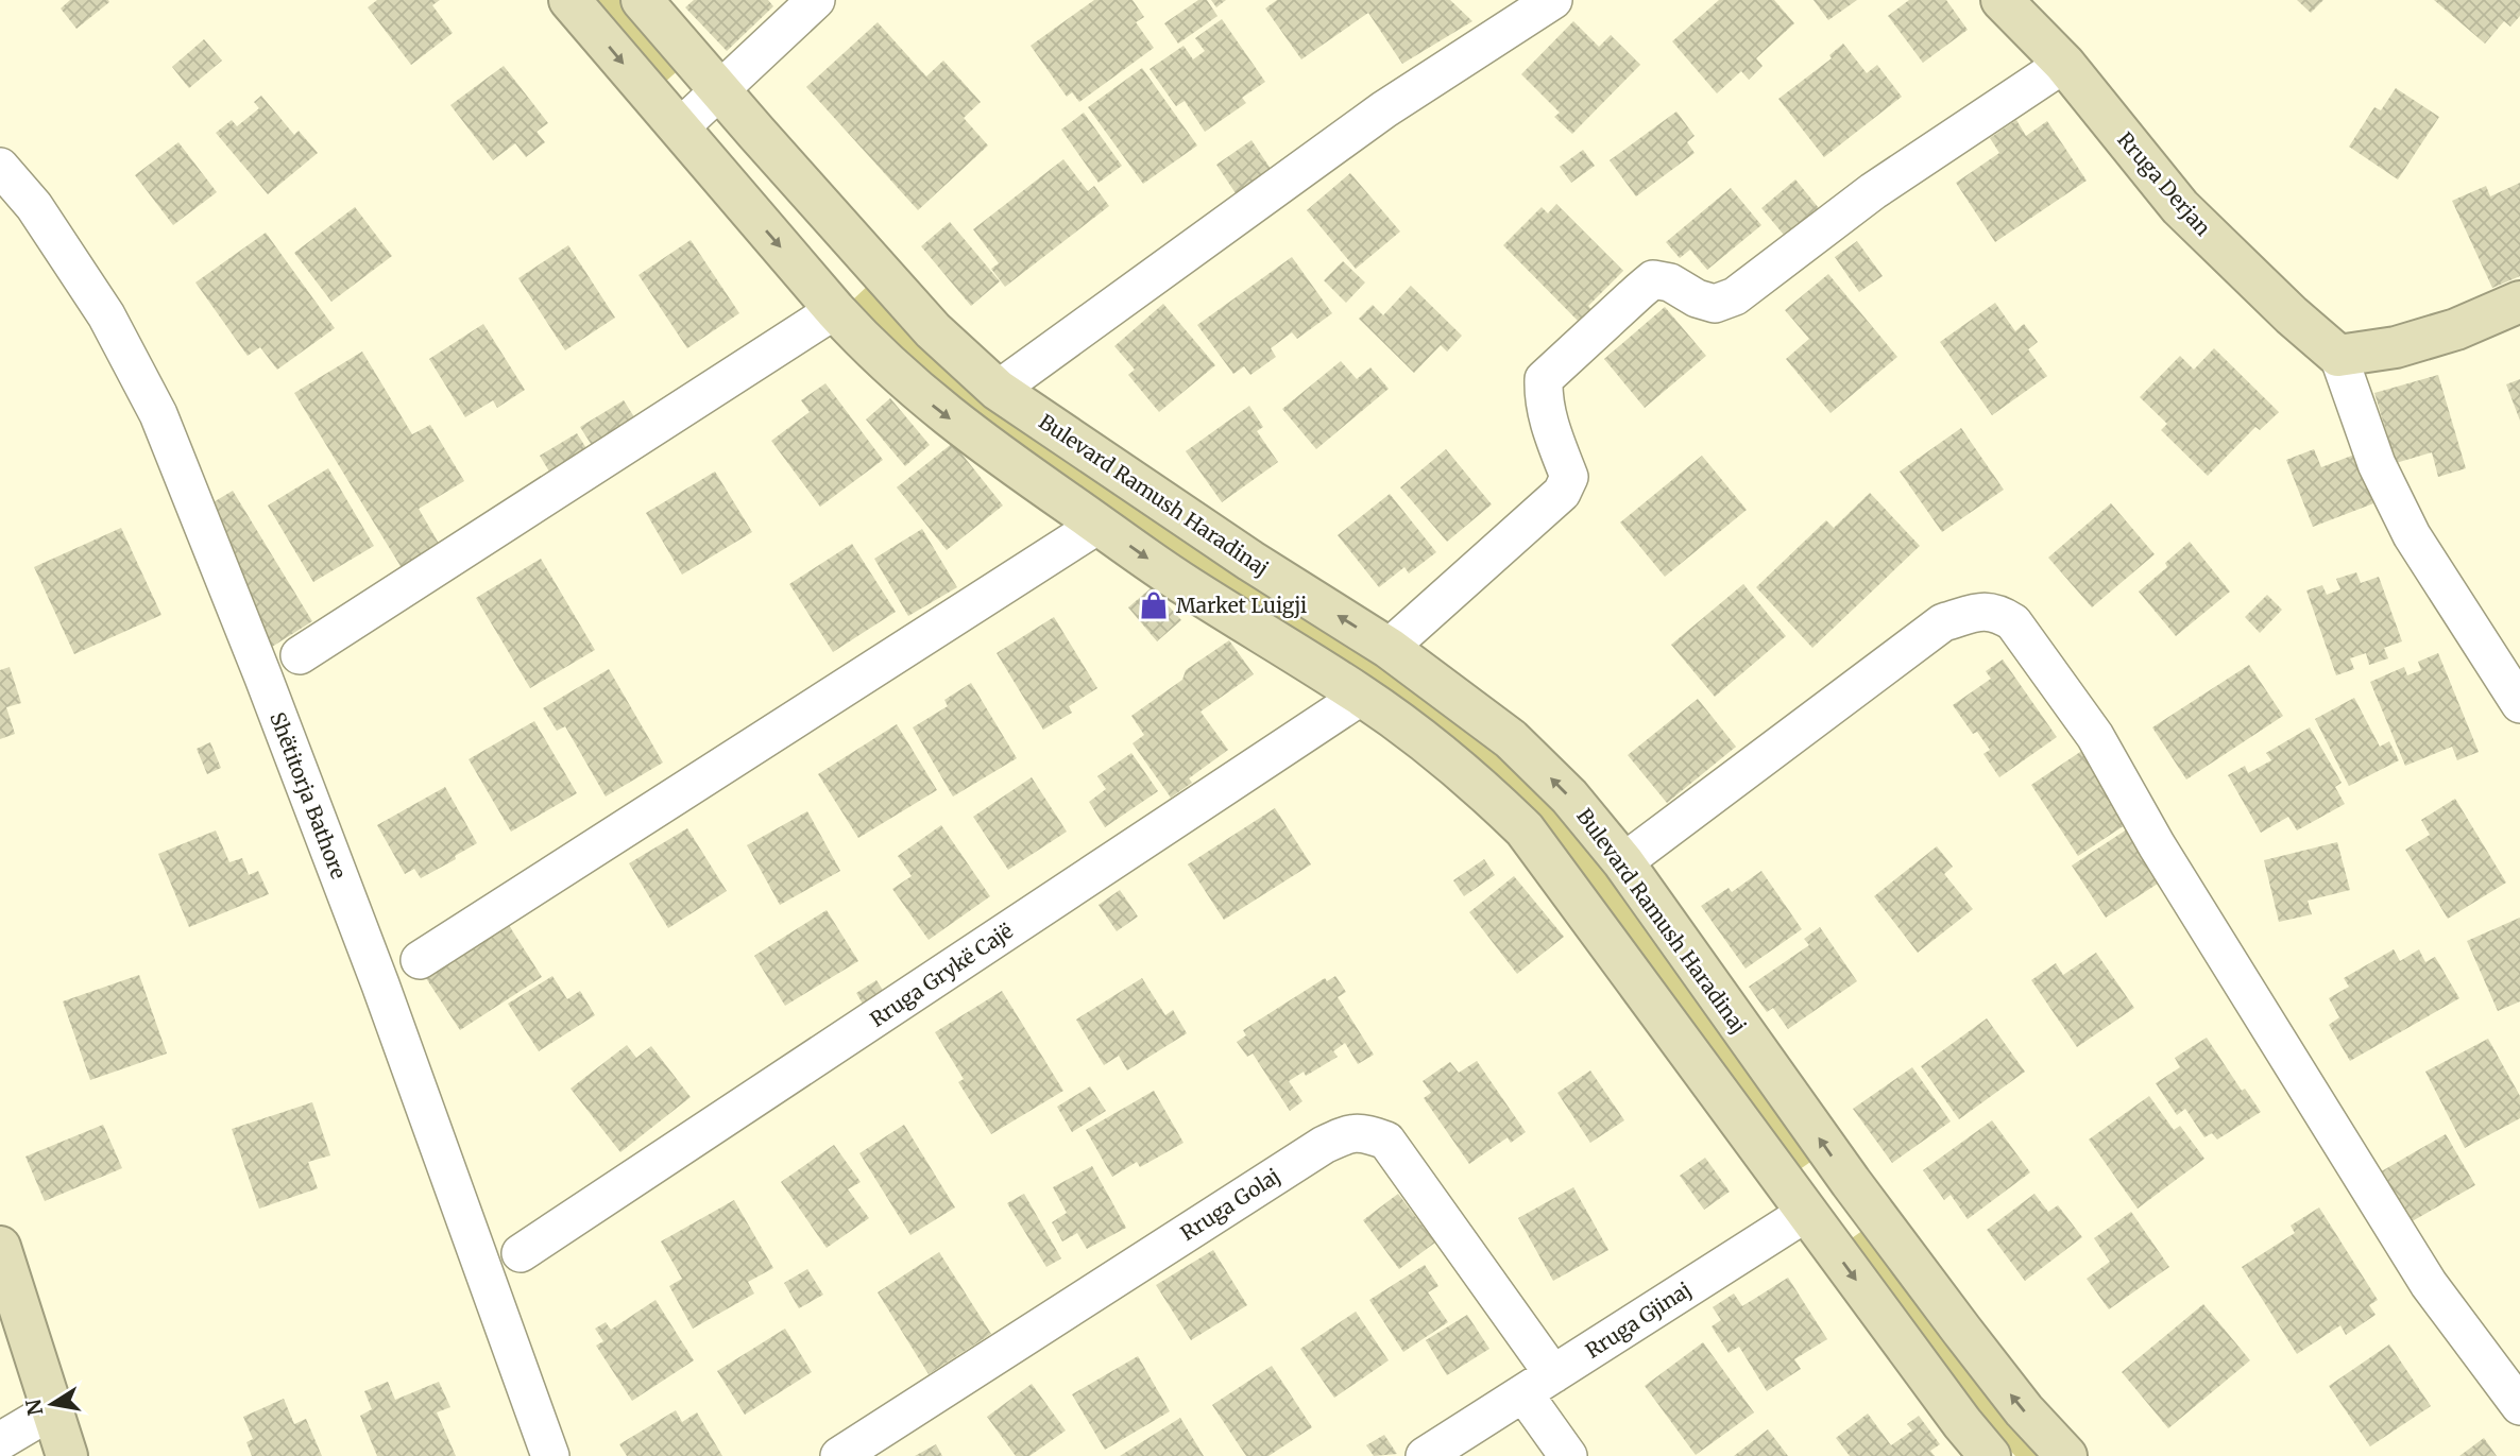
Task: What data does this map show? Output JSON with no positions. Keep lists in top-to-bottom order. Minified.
{"streets":{"street":["Rruga Derjan","Bulevard Ramush Haradinaj","Shëtitorja Bathore","Rruga Grykë Cajë","Rruga Golaj","Rruga Gjinaj"]},"crossings":[["Bulevard Ramush Haradinaj","Rruga Gjinaj"],["Rruga Golaj","Rruga Gjinaj"]],"places":{"shop":["Market Luigji"]},"north":"left"}
